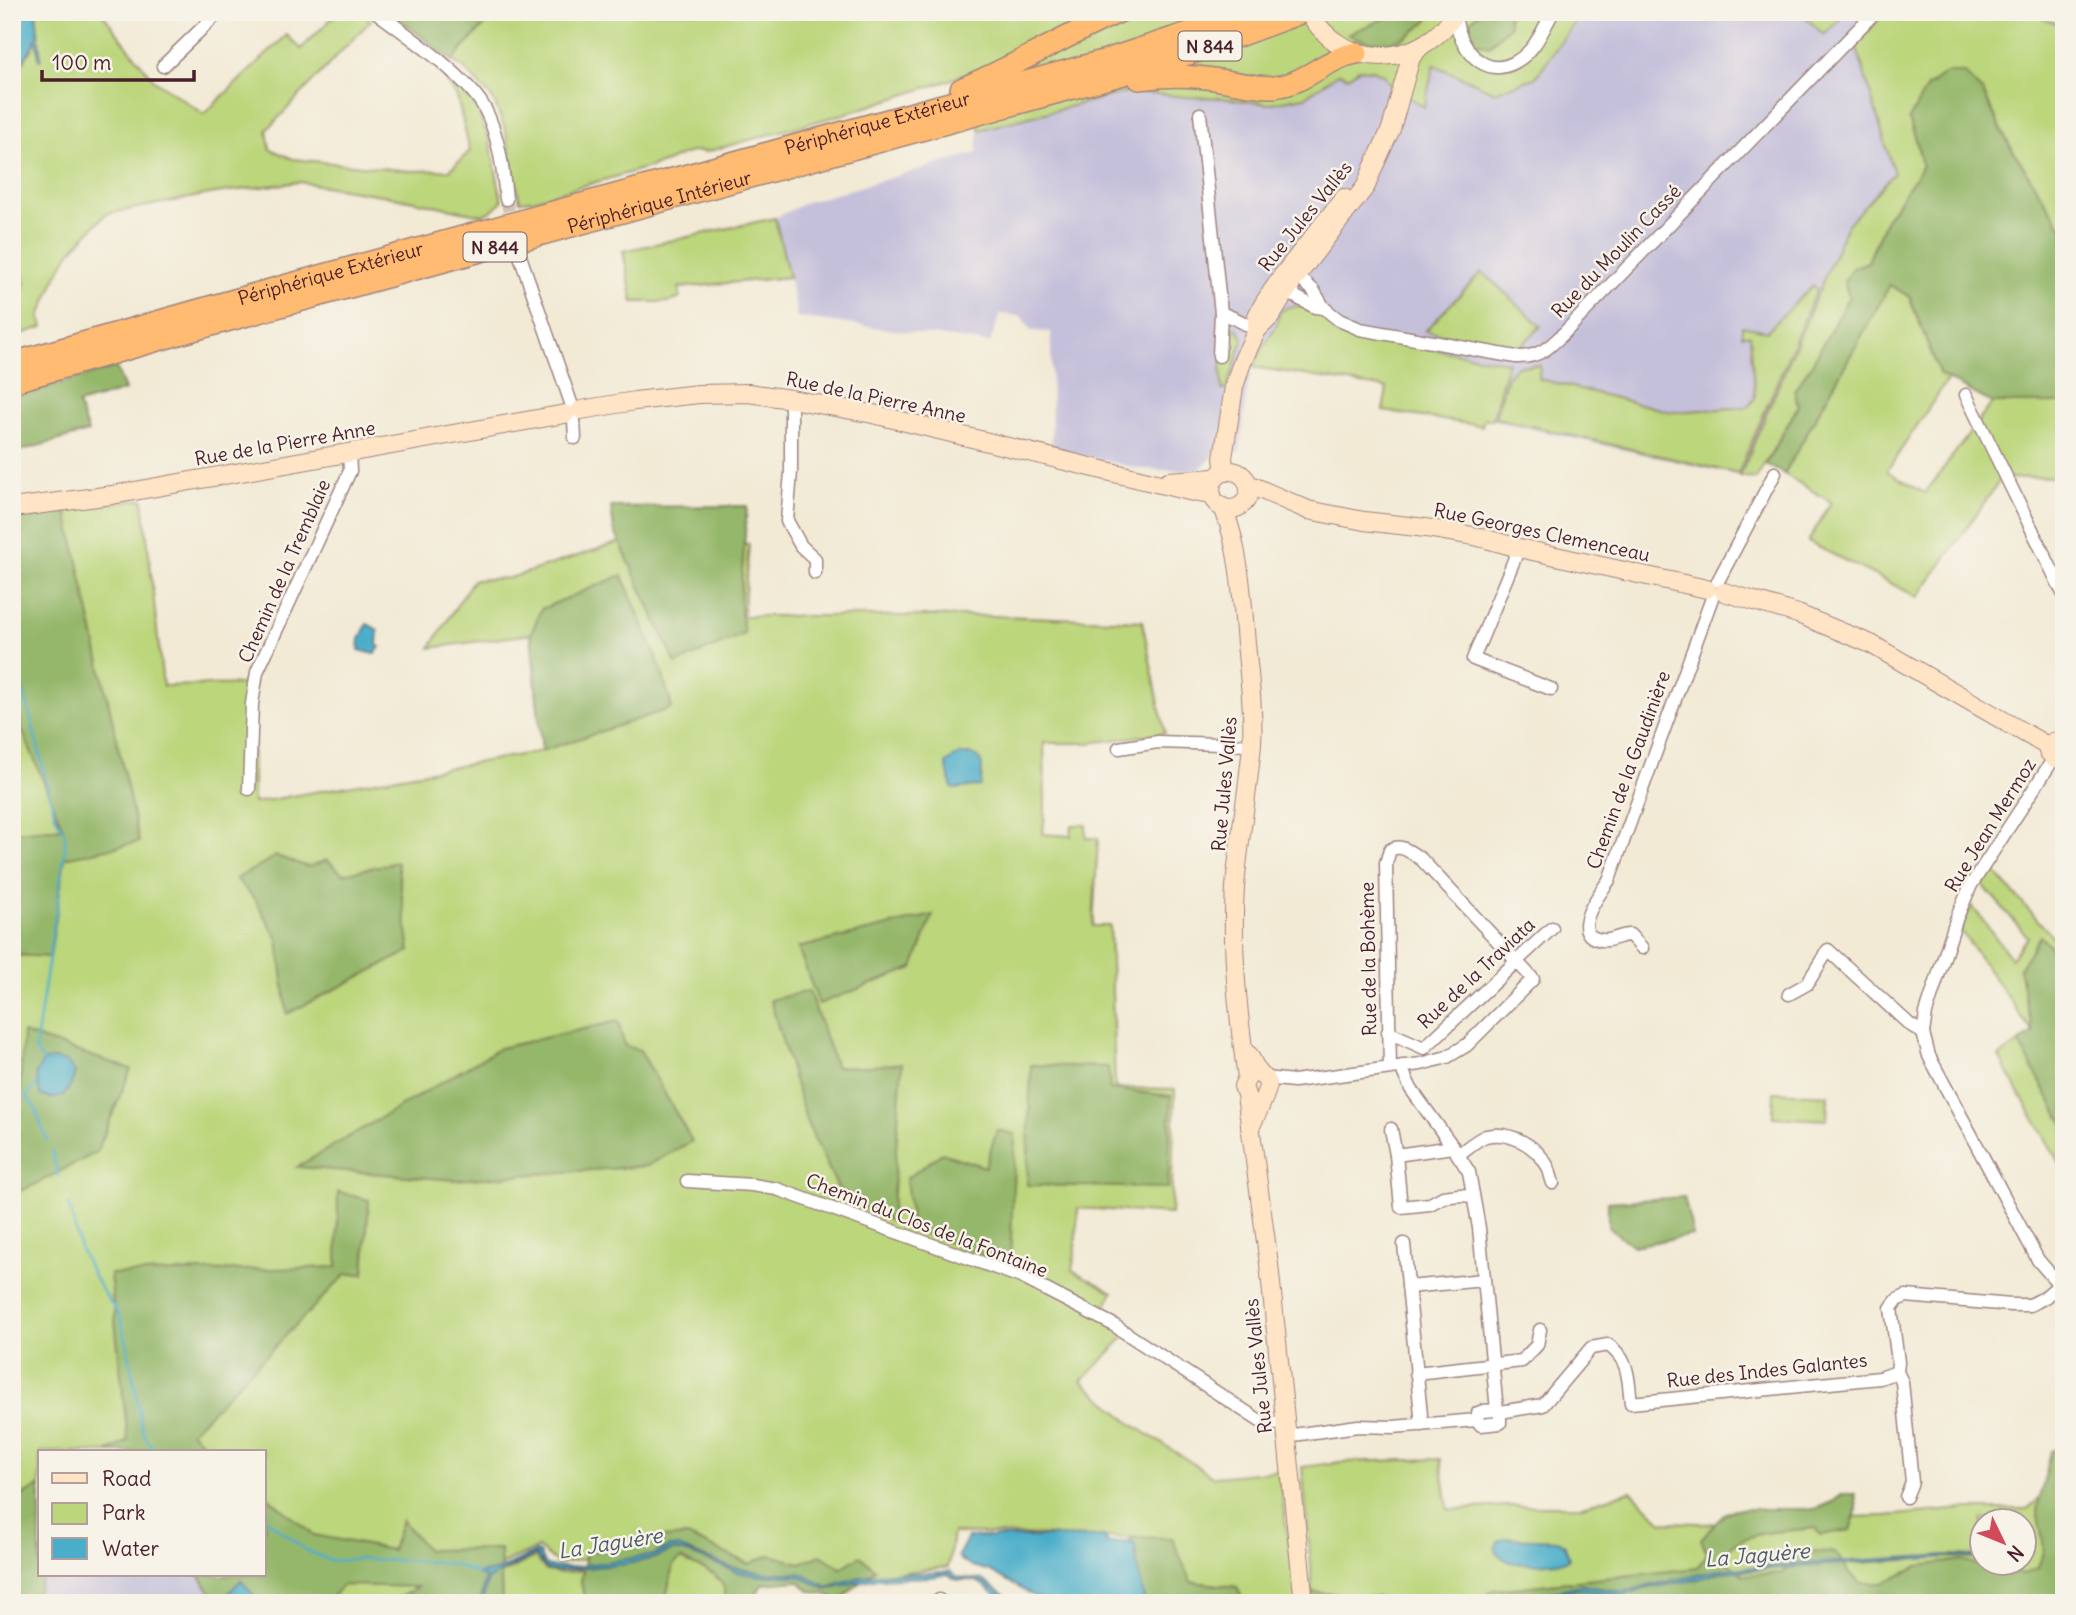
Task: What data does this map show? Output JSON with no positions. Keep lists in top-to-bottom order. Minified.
{"streets":{"highway":["N 844","Périphérique Extérieur","Périphérique Intérieur"],"street":["Rue Jules Vallès","Rue du Moulin Cassé","Rue de la Pierre Anne","Rue Georges Clemenceau","Chemin de la Tremblaie","Chemin de la Gaudinière","Rue Jean Mermoz","Rue de la Bohème","Rue de la Traviata","Chemin du Clos de la Fontaine","Rue des Indes Galantes"]},"crossings":[["Rue Jules Vallès","Rue du Moulin Cassé"],["Rue Jules Vallès","Rue de la Pierre Anne"],["Rue Jules Vallès","Rue Georges Clemenceau"],["Rue Jules Vallès","Chemin du Clos de la Fontaine"],["Rue de la Pierre Anne","Rue Georges Clemenceau"],["Rue de la Pierre Anne","Chemin de la Tremblaie"],["Rue Georges Clemenceau","Chemin de la Gaudinière"],["Rue Georges Clemenceau","Rue Jean Mermoz"],["Rue de la Bohème","Rue de la Traviata"]],"water":["La Jaguère"],"legend":["Road","Park","Water"],"scale_bar":"100 m","north":"bottom right"}
